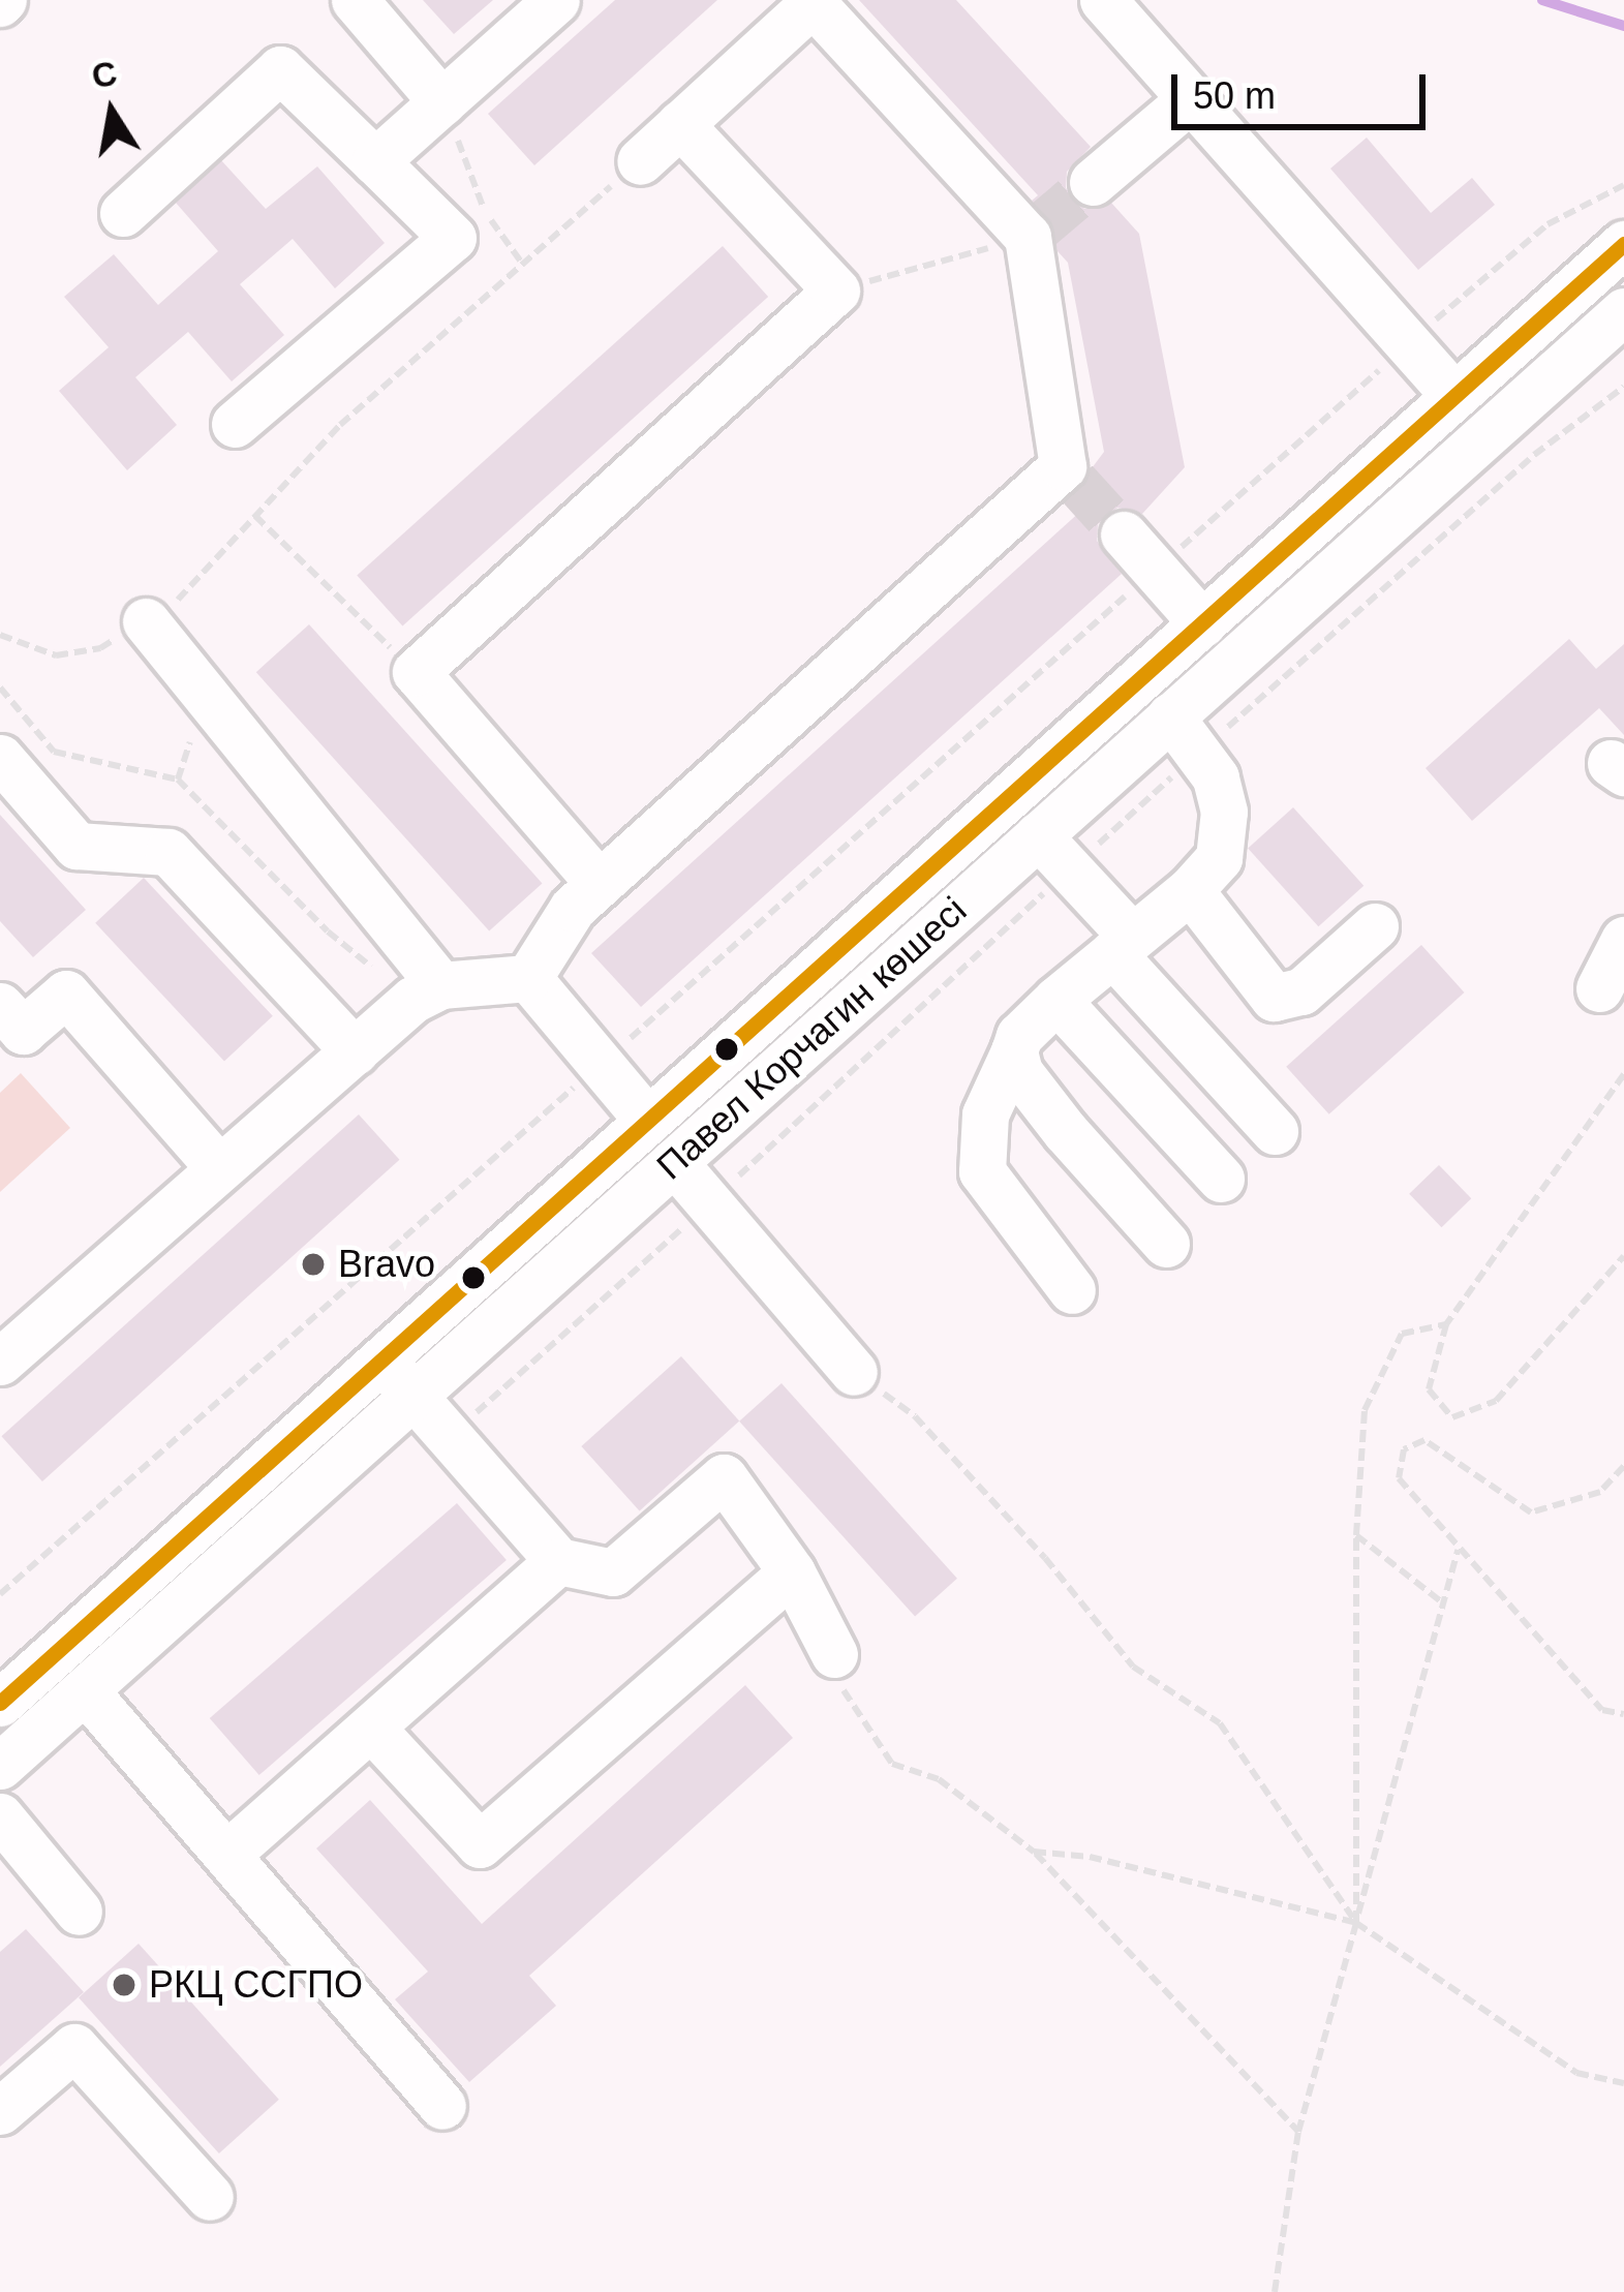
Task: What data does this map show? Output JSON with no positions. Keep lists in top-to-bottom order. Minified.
{"streets":{"street":["Павел Корчагин көшесі"]},"places":["Bravo","РКЦ ССГПО"],"scale_bar":"50 m","north":"top"}
